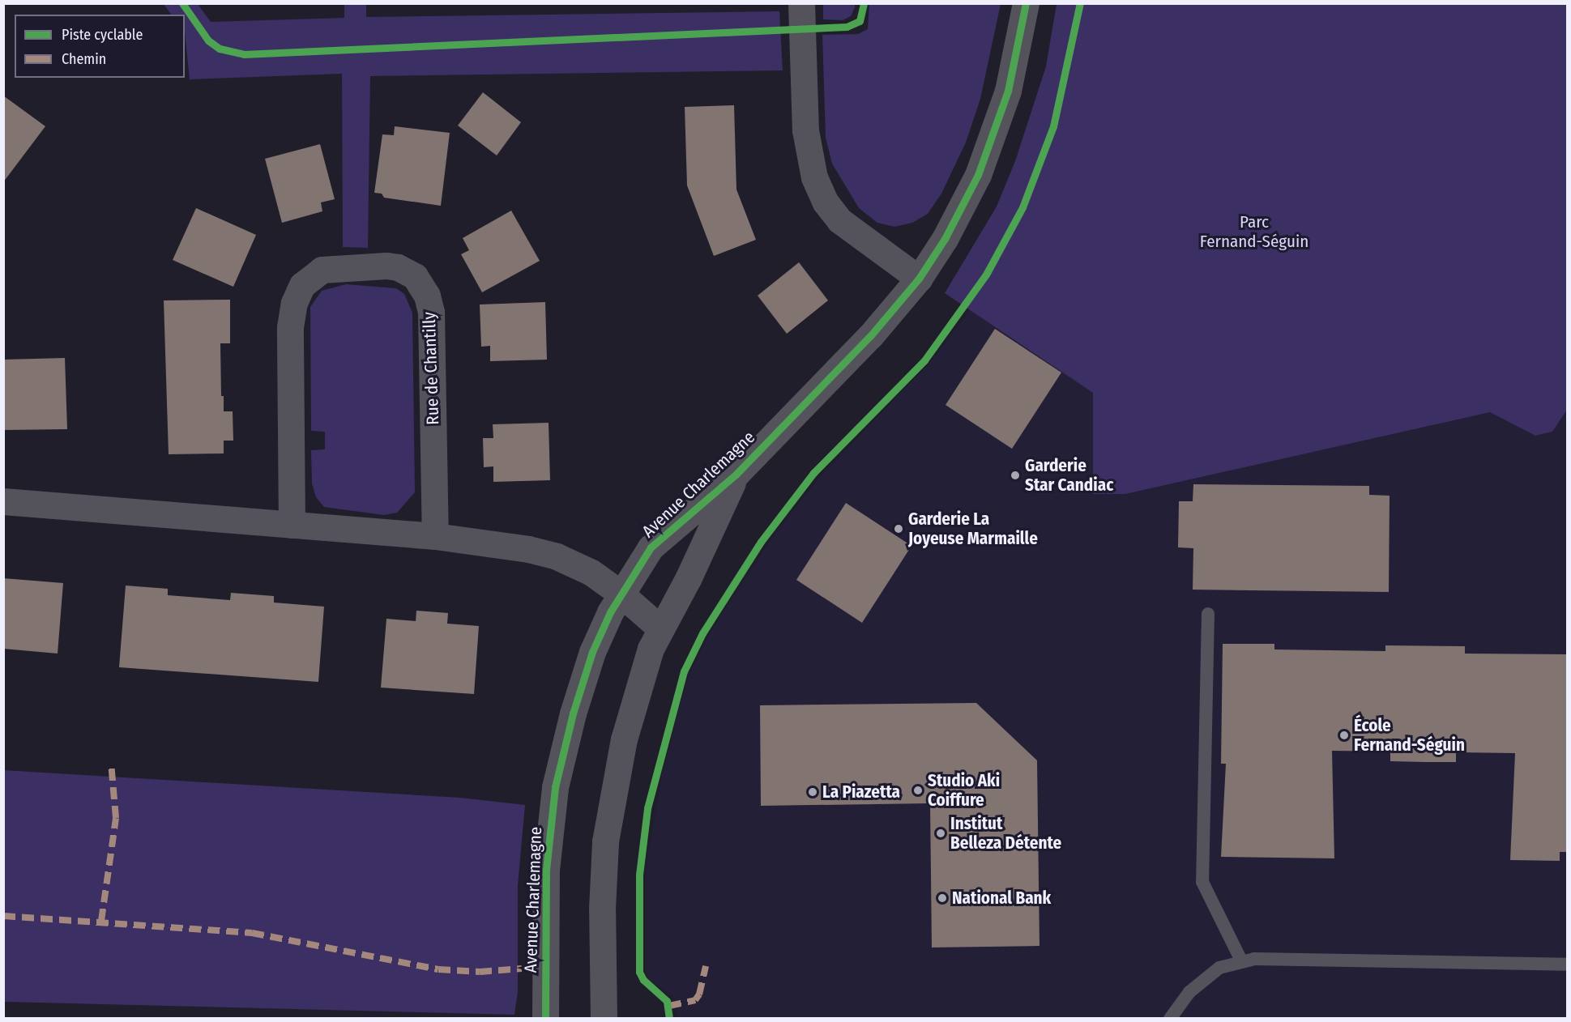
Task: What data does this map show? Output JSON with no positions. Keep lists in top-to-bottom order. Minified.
{"streets":{"street":["Rue de Chantilly","Avenue Charlemagne"]},"parks":["Parc Fernand-Séguin"],"places":["Garderie Star Candiac","Garderie La Joyeuse Marmaille","École Fernand-Séguin","Studio Aki Coiffure","La Piazetta","Institut Belleza Détente","National Bank"],"legend":["Piste cyclable","Chemin"]}
